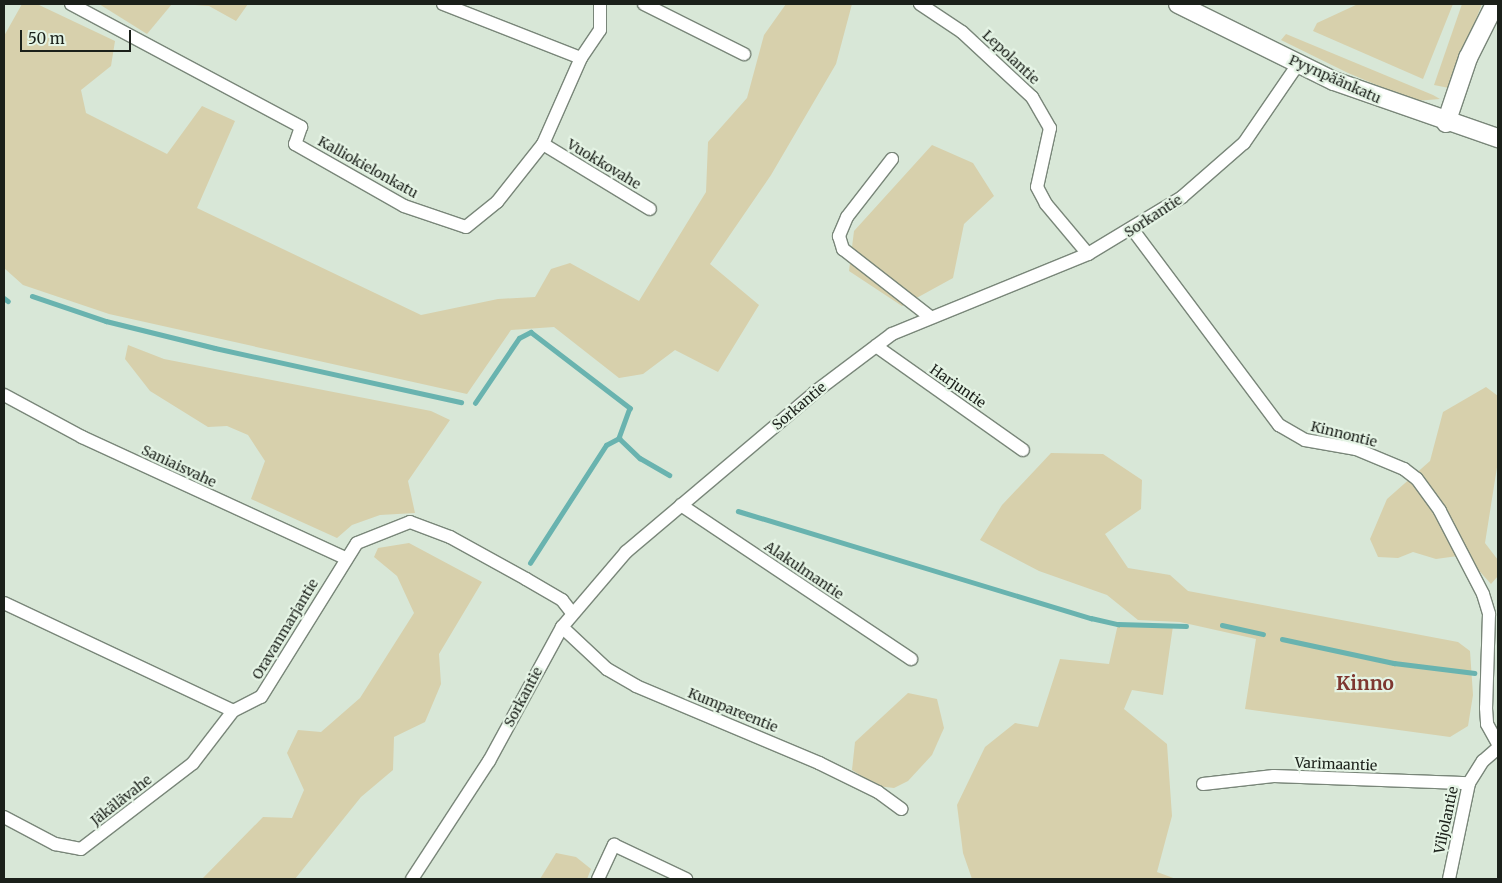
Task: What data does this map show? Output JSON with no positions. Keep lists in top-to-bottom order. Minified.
{"streets":{"main road":["Pyynpäänkatu"],"street":["Lepolantie","Vuokkovahe","Kalliokielonkatu","Sorkantie","Harjuntie","Kinnontie","Saniaisvahe","Alakulmantie","Oravanmarjantie","Kumpareentie","Varimaantie","Jäkälävahe","Viljolantie"]},"crossings":[["Lepolantie","Sorkantie"],["Pyynpäänkatu","Sorkantie"],["Vuokkovahe","Kalliokielonkatu"],["Sorkantie","Harjuntie"],["Sorkantie","Kinnontie"],["Sorkantie","Alakulmantie"],["Sorkantie","Oravanmarjantie"],["Sorkantie","Kumpareentie"],["Saniaisvahe","Oravanmarjantie"],["Oravanmarjantie","Jäkälävahe"],["Varimaantie","Viljolantie"]],"districts":["Kinno"],"scale_bar":"50 m"}
